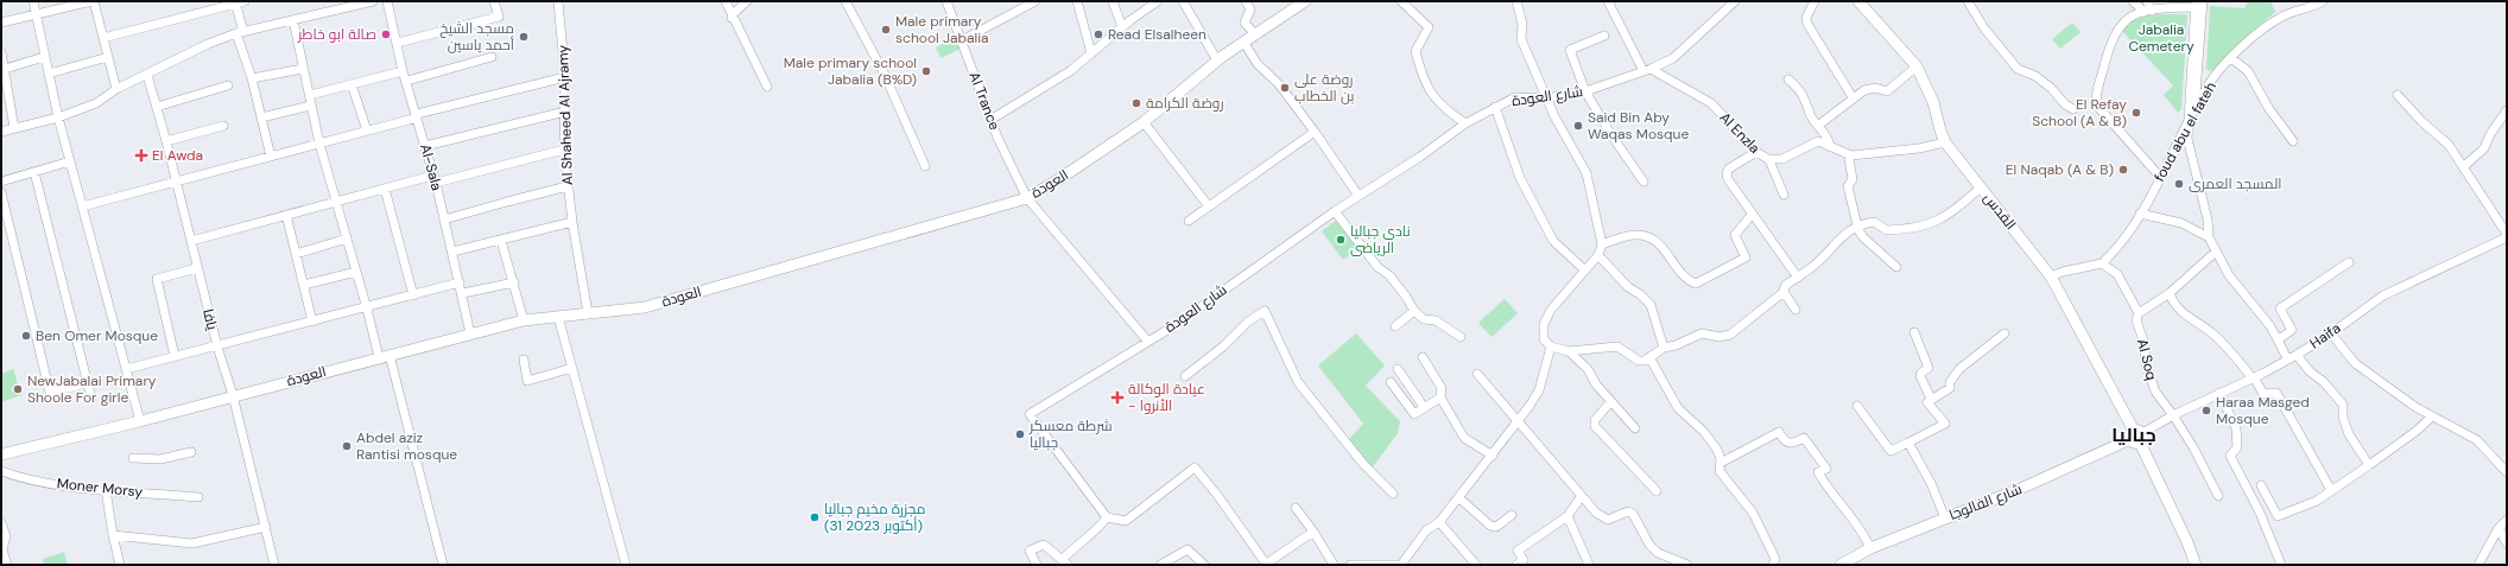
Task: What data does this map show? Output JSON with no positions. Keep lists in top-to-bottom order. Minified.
{"streets":{"main road":["العودة","القدس","شارع الفالوجا"],"street":["شارع العودة","Al Trance","Al Shaheed Al Ajramy","foud abu el fateh","Al Enzla","Al-Sala","يافا","Haifa","Al Soq","Moner Morsy"]},"crossings":[["شارع العودة","Al Trance"],["شارع العودة","Al Enzla"],["Al Trance","العودة"],["Al Shaheed Al Ajramy","العودة"],["foud abu el fateh","Al Soq"],["Al Enzla","القدس"],["Al-Sala","العودة"],["العودة","يافا"],["القدس","Haifa"],["القدس","شارع الفالوجا"],["Haifa","Al Soq"],["Haifa","شارع الفالوجا"]],"districts":["جباليا"],"parks":["Jabalia Cemetery"],"places":{"other":["Male primary school Jabalia","صالة ابو خاطر","Read Elsalheen","مسجد الشيخ أحمد ياسين","Male primary school Jabalia (B%D)","روضة على بن الخطاب","روضة الكرامة","El Refay School (A & B)","Said Bin Aby Waqas Mosque","El Naqab (A & B)","المسجد العمرى","نادى جباليا الرياضى","Ben Omer Mosque","NewJabalai Primary Shoole For girle","Haraa Masged Mosque","شرطة معسكر جباليا","Abdel aziz Rantisi mosque","مجزرة مخيم جباليا (31 أكتوبر 2023)"],"health":["El Awda","عيادة الوكالة - الأنروا"]}}
